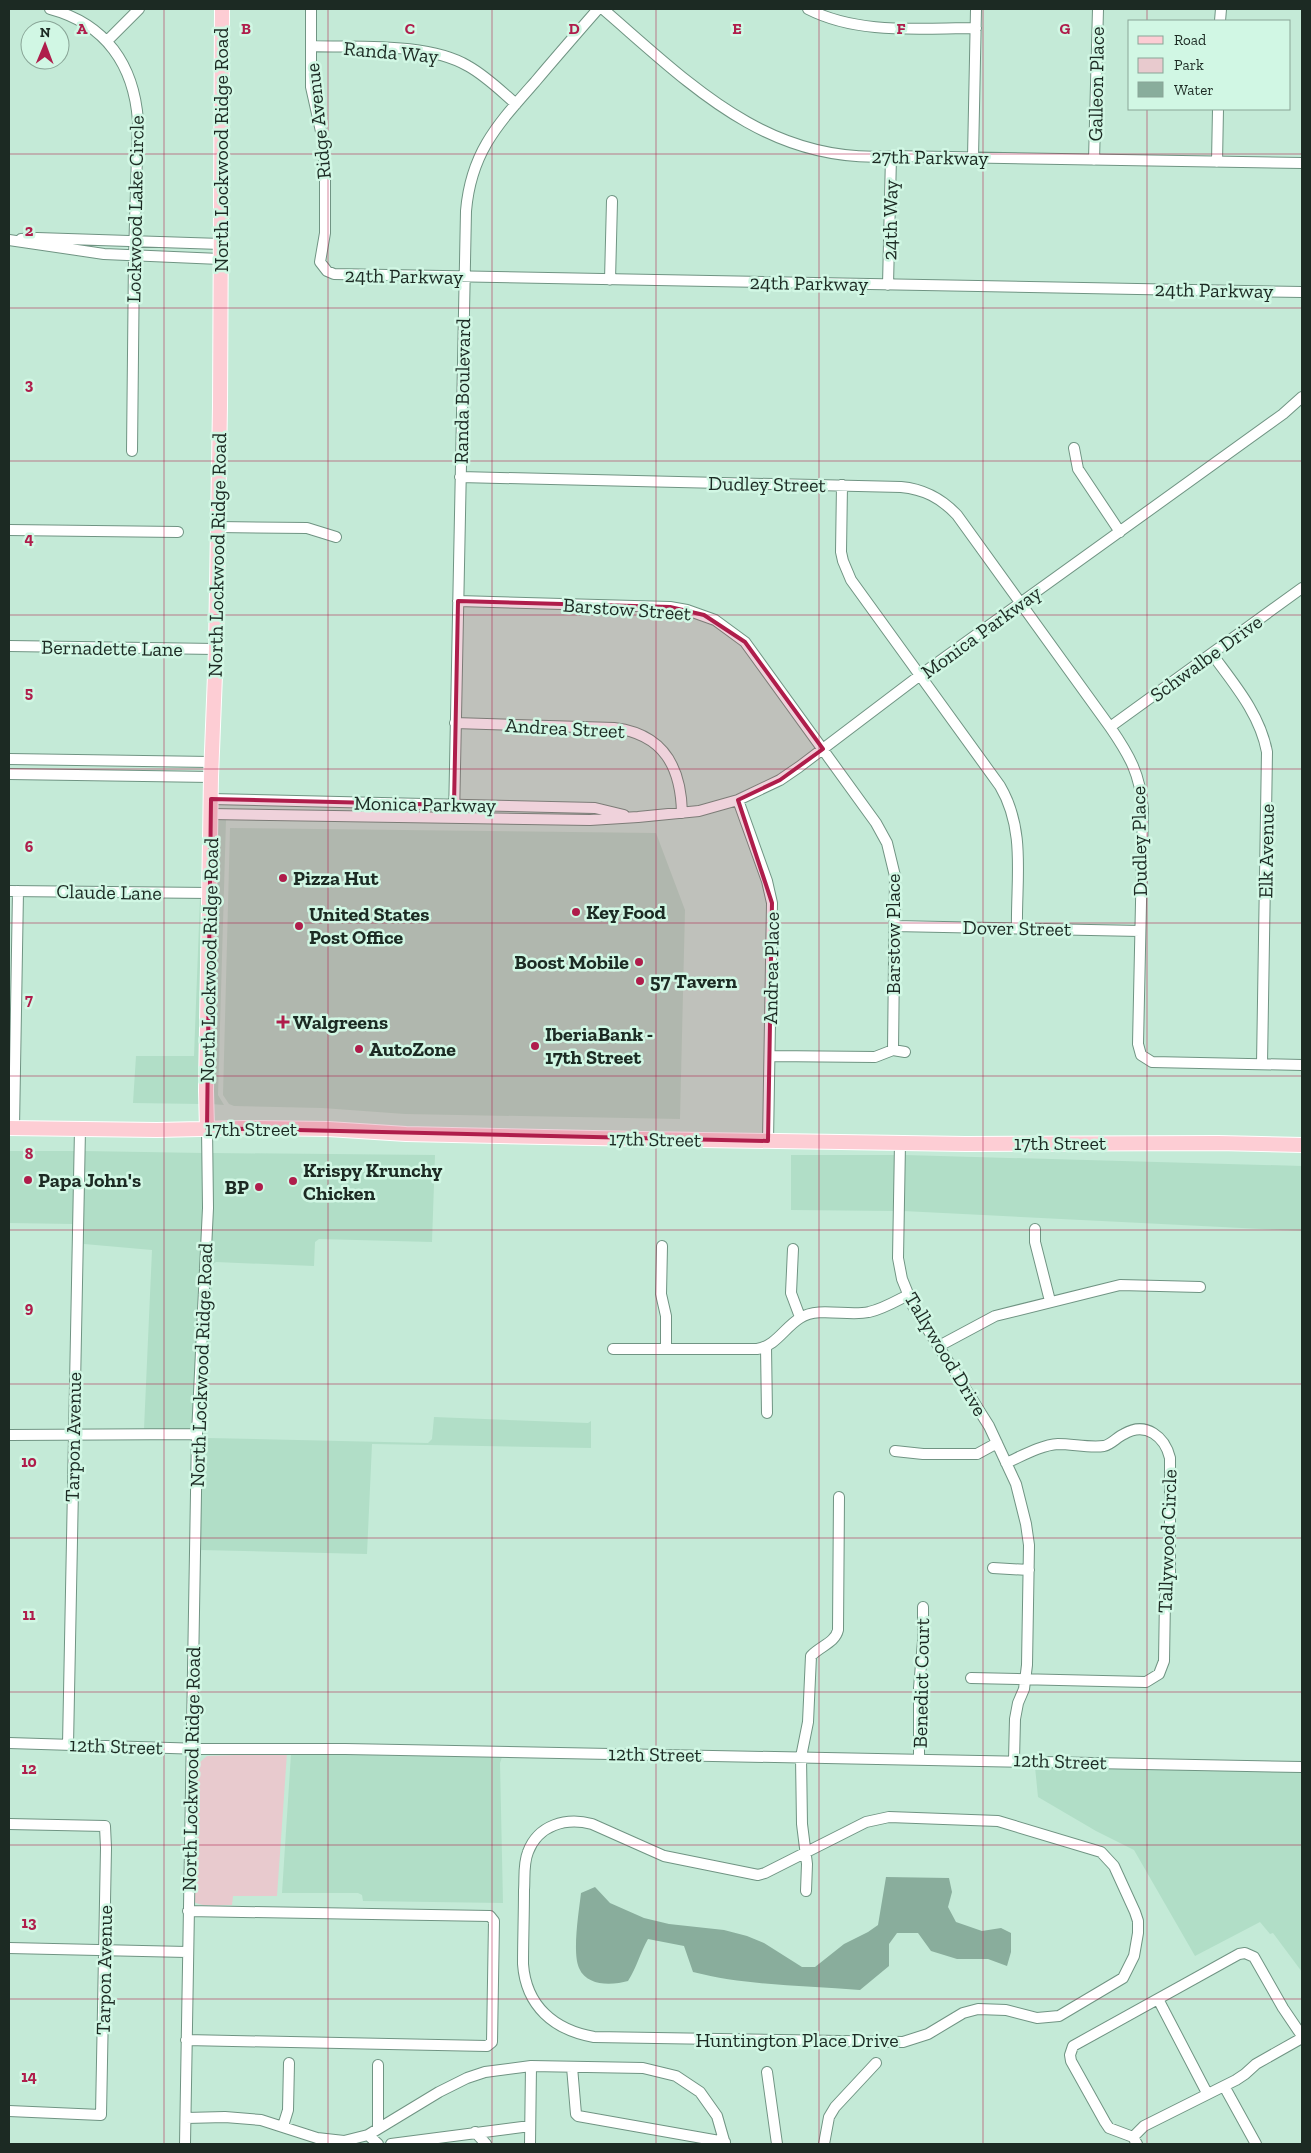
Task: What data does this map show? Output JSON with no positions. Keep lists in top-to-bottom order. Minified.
{"streets":{"main road":["North Lockwood Ridge Road","17th Street"],"street":["Randa Way","Galleon Place","Ridge Avenue","27th Parkway","Lockwood Lake Circle","24th Way","24th Parkway","Randa Boulevard","Dudley Street","Barstow Street","Monica Parkway","Bernadette Lane","Schwalbe Drive","Andrea Street","Dudley Place","Elk Avenue","Claude Lane","Dover Street","Barstow Place","Andrea Place","Tallywood Drive","Tarpon Avenue","Tallywood Circle","Benedict Court","12th Street","Huntington Place Drive"]},"crossings":[["Randa Way","Ridge Avenue"],["Randa Way","Randa Boulevard"],["Galleon Place","27th Parkway"],["Ridge Avenue","24th Parkway"],["North Lockwood Ridge Road","Monica Parkway"],["North Lockwood Ridge Road","Bernadette Lane"],["North Lockwood Ridge Road","Claude Lane"],["North Lockwood Ridge Road","17th Street"],["North Lockwood Ridge Road","12th Street"],["27th Parkway","24th Way"],["24th Way","24th Parkway"],["24th Parkway","Randa Boulevard"],["Randa Boulevard","Dudley Street"],["Randa Boulevard","Barstow Street"],["Randa Boulevard","Monica Parkway"],["Randa Boulevard","Andrea Street"],["Dudley Street","Monica Parkway"],["Dudley Street","Dudley Place"],["Barstow Street","Monica Parkway"],["Barstow Street","Barstow Place"],["Monica Parkway","Andrea Street"],["Monica Parkway","Dudley Place"],["Monica Parkway","Barstow Place"],["Monica Parkway","Andrea Place"],["Schwalbe Drive","Dudley Place"],["Schwalbe Drive","Elk Avenue"],["Dudley Place","Elk Avenue"],["Dudley Place","Dover Street"],["Dover Street","Barstow Place"],["Andrea Place","17th Street"],["17th Street","Tallywood Drive"],["17th Street","Tarpon Avenue"],["Tallywood Drive","Tallywood Circle"],["Tallywood Drive","12th Street"],["Tarpon Avenue","12th Street"],["Benedict Court","12th Street"]],"places":{"other":["Pizza Hut","Key Food","United States Post Office","Boost Mobile","57 Tavern","IberiaBank - 17th Street","AutoZone","Papa John's","Krispy Krunchy Chicken","BP"],"health":["Walgreens"]},"legend":["Road","Park","Water"],"north":"top","grid":{"columns":["A","B","C","D","E","F","G"],"rows":["2","3","4","5","6","7","8","9","10","11","12","13","14"]}}
